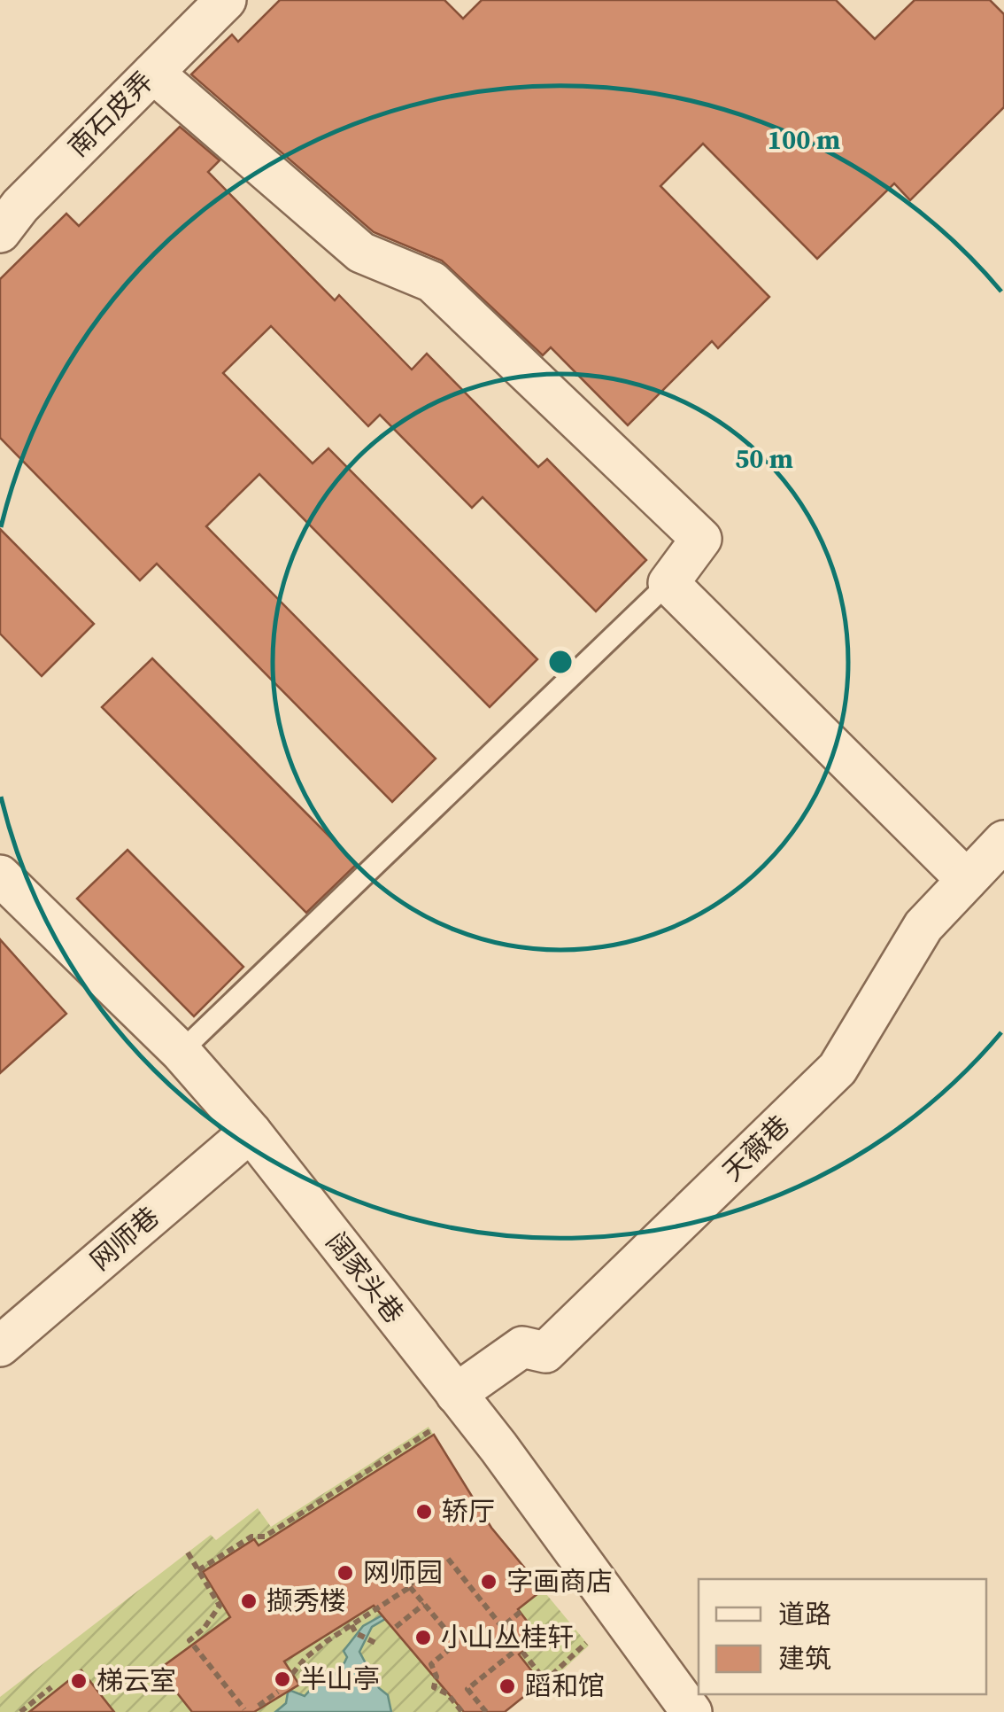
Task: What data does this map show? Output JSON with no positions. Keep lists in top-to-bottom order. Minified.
{"streets":{"street":["南石皮弄","天薇巷","网师巷","阔家头巷"]},"crossings":[["天薇巷","阔家头巷"],["网师巷","阔家头巷"]],"places":["轿厅","网师园","字画商店","撷秀楼","小山丛桂轩","半山亭","梯云室","蹈和馆"],"legend":["道路","建筑"],"rings":["100 m","50 m"]}
